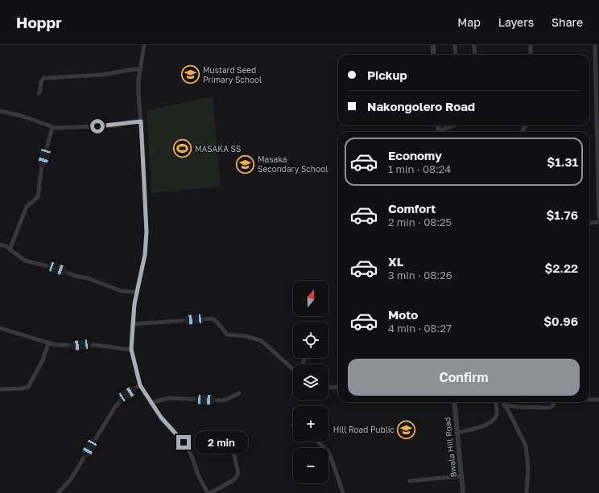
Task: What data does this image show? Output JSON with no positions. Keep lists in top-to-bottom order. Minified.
{"streets":{"street":["Bwala Hill Road"]},"places":{"school or university":["Mustard Seed Primary School","Masaka Secondary School","Hill Road Public"],"sports":["MASAKA SS"]},"north":"top","page":{"header":"Hoppr","nav":["Map","Layers","Share"],"banner":["Pickup","Nakongolero Road"],"list":[{"name":"Economy","note":"1 min · 08:24","value":"$1.31"},{"name":"Comfort","note":"2 min · 08:25","value":"$1.76"},{"name":"XL","note":"3 min · 08:26","value":"$2.22"},{"name":"Moto","note":"4 min · 08:27","value":"$0.96"}],"map_buttons":["+","−"],"buttons":"Confirm","bubble":"2 min"}}
